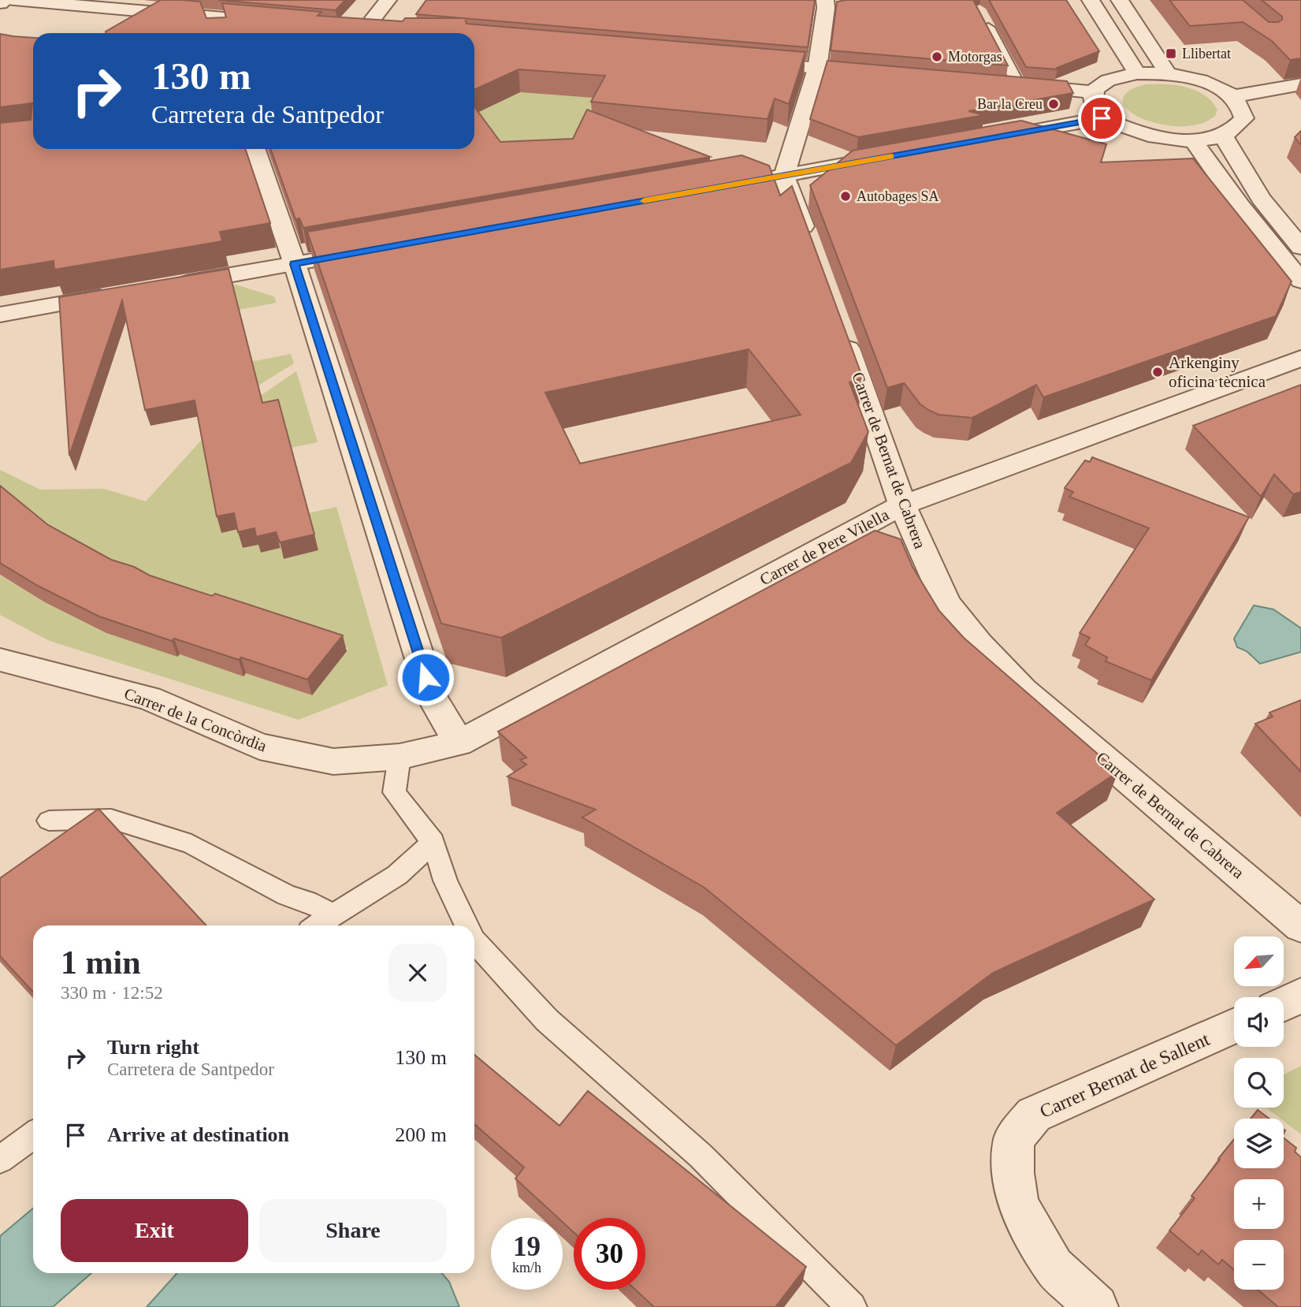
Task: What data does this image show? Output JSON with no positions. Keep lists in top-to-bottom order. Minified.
{"streets":{"street":["Carrer de Bernat de Cabrera","Carrer de Pere Vilella","Carrer de la Concòrdia","Carrer Bernat de Sallent"]},"crossings":[["Carrer de Bernat de Cabrera","Carrer de Pere Vilella"],["Carrer de Pere Vilella","Carrer de la Concòrdia"]],"places":{"transit":["Llibertat"],"other":["Motorgas","Bar la Creu","Autobages SA","Arkenginy oficina tècnica"]},"north":"bottom left","page":{"turn":["130 m","Carretera de Santpedor"],"heading":["1 min","330 m · 12:52"],"map_buttons":["+","−"],"list":[{"name":"Turn right","note":"Carretera de Santpedor","value":"130 m"},{"name":"Arrive at destination","value":"200 m"}],"buttons":["Exit","Share"],"speed":"19 km/h","limit":"30"}}
